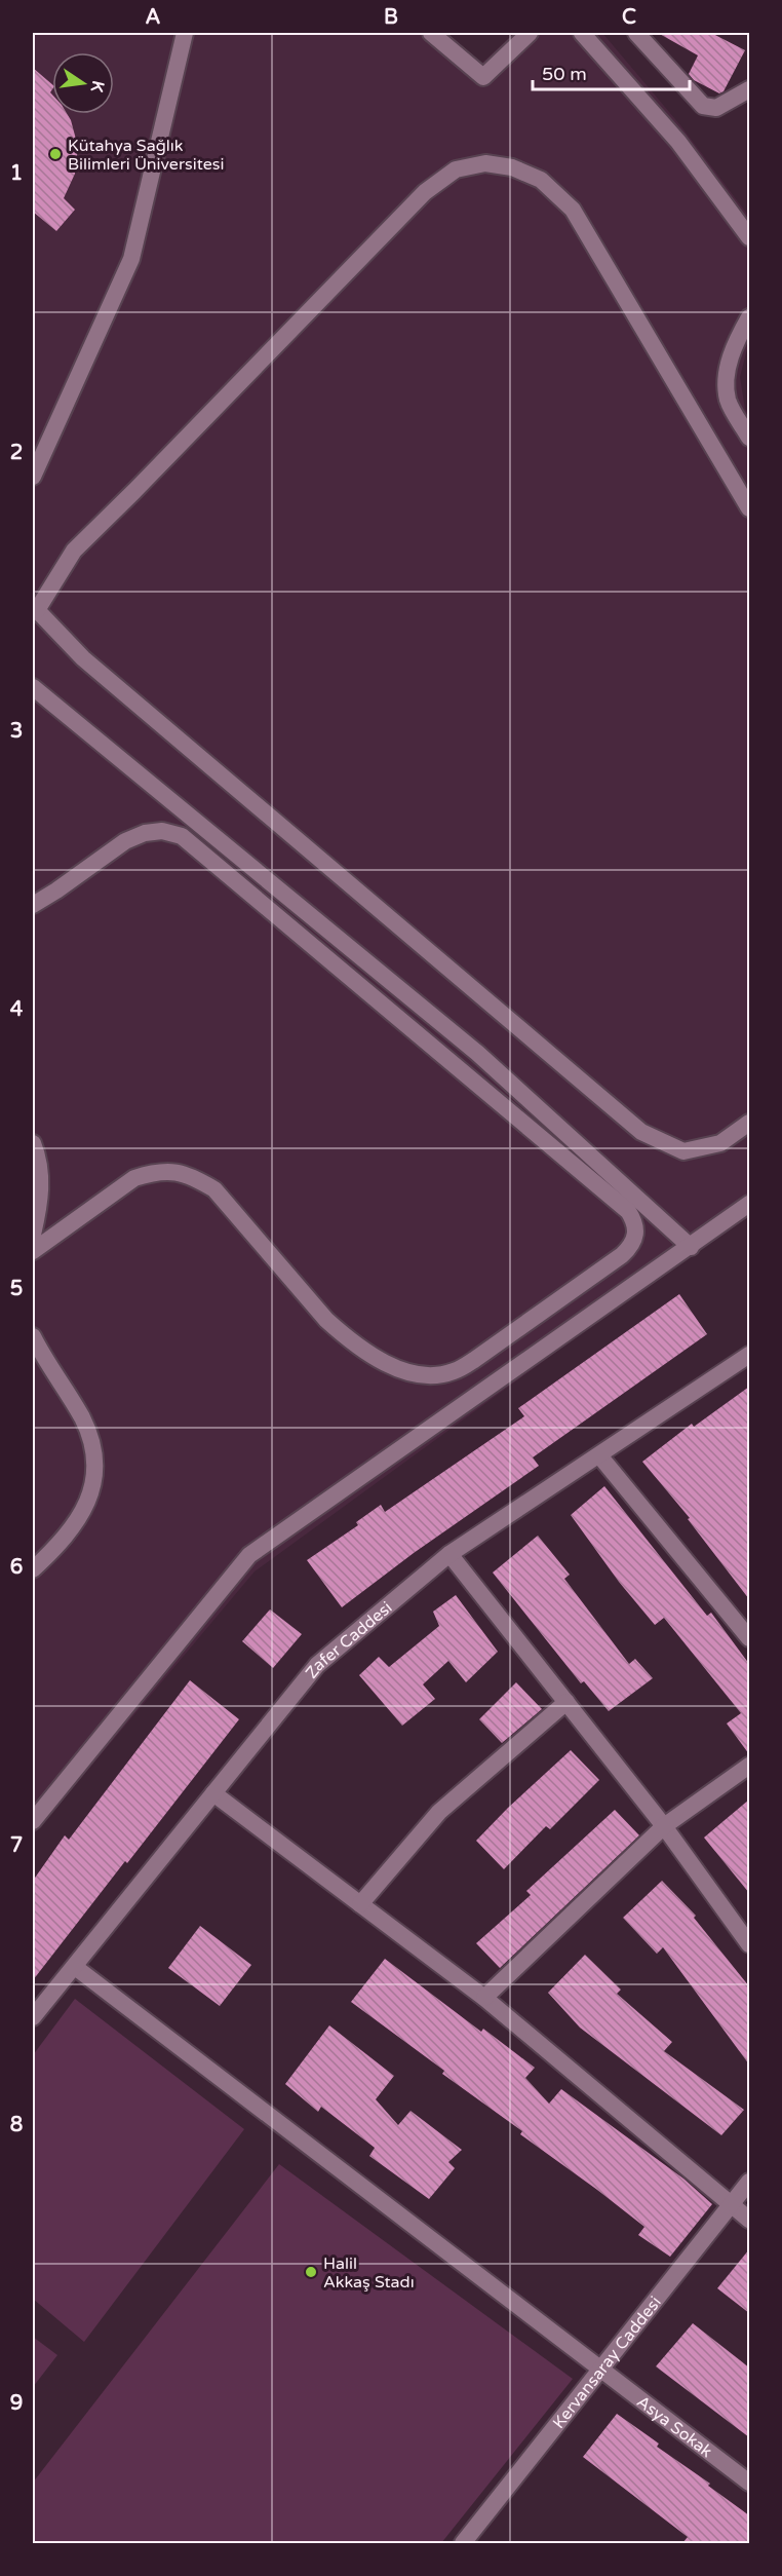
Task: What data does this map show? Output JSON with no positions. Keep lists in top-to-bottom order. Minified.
{"streets":{"street":["Zafer Caddesi","Kervansaray Caddesi","Asya Sokak"]},"crossings":[["Zafer Caddesi","Asya Sokak"],["Kervansaray Caddesi","Asya Sokak"]],"places":["Kütahya Sağlık Bilimleri Üniversitesi","Halil Akkaş Stadı"],"scale_bar":"50 m","north":"right","grid":{"columns":["A","B","C"],"rows":["1","2","3","4","5","6","7","8","9"]}}
